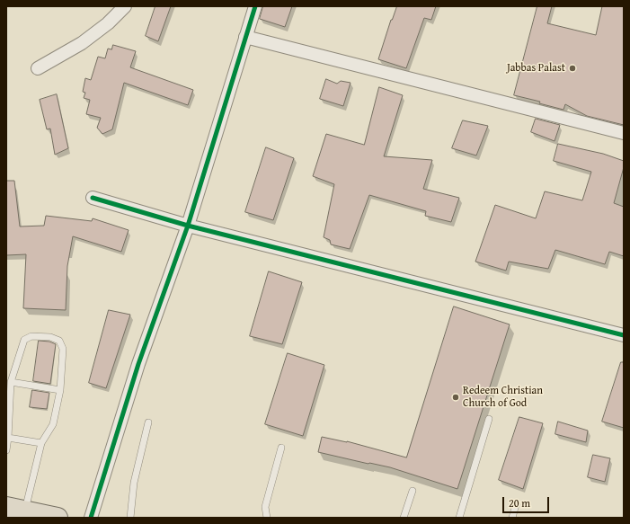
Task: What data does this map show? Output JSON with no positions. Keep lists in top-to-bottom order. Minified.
{"places":["Jabbas Palast","Redeem Christian Church of God"],"scale_bar":"20 m"}
